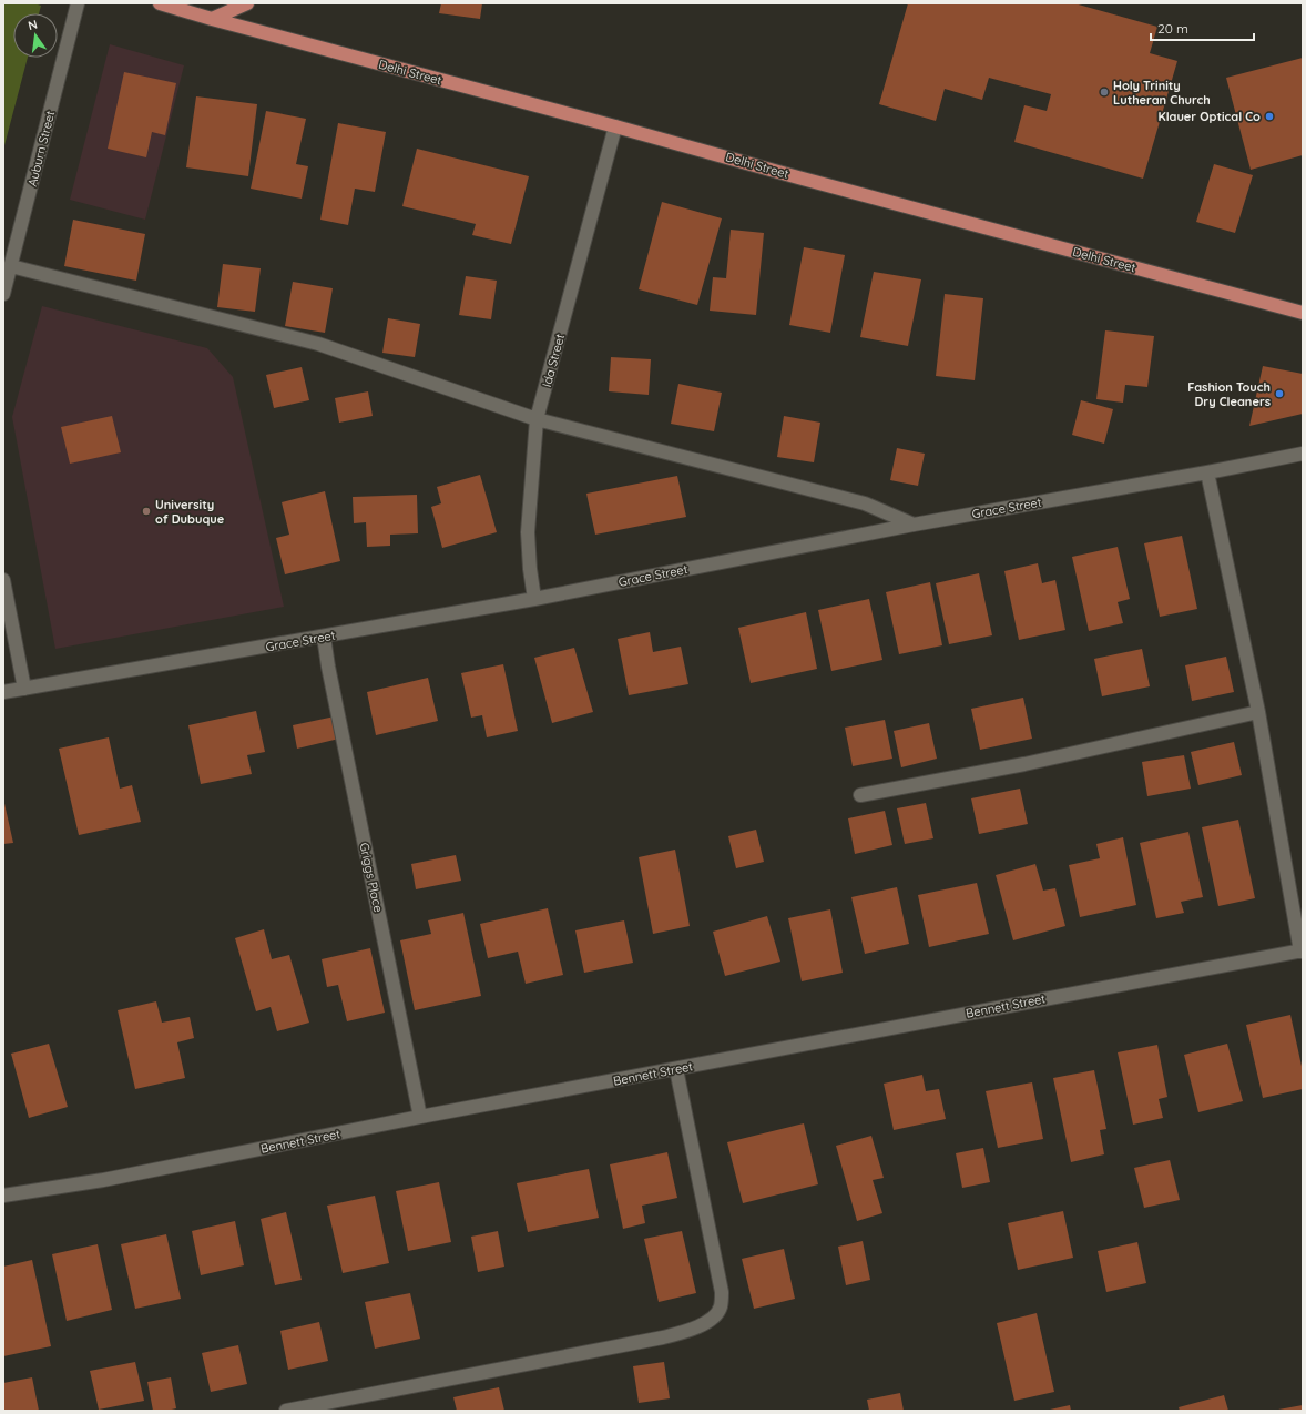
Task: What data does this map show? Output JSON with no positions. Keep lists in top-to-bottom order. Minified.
{"streets":{"main road":["Delhi Street"],"street":["Auburn Street","Ida Street","Grace Street","Griggs Place","Bennett Street"]},"crossings":[["Delhi Street","Ida Street"],["Ida Street","Grace Street"],["Grace Street","Griggs Place"],["Griggs Place","Bennett Street"]],"places":["Holy Trinity Lutheran Church","Klauer Optical Co","Fashion Touch Dry Cleaners","University of Dubuque"],"scale_bar":"20 m","north":"top"}
